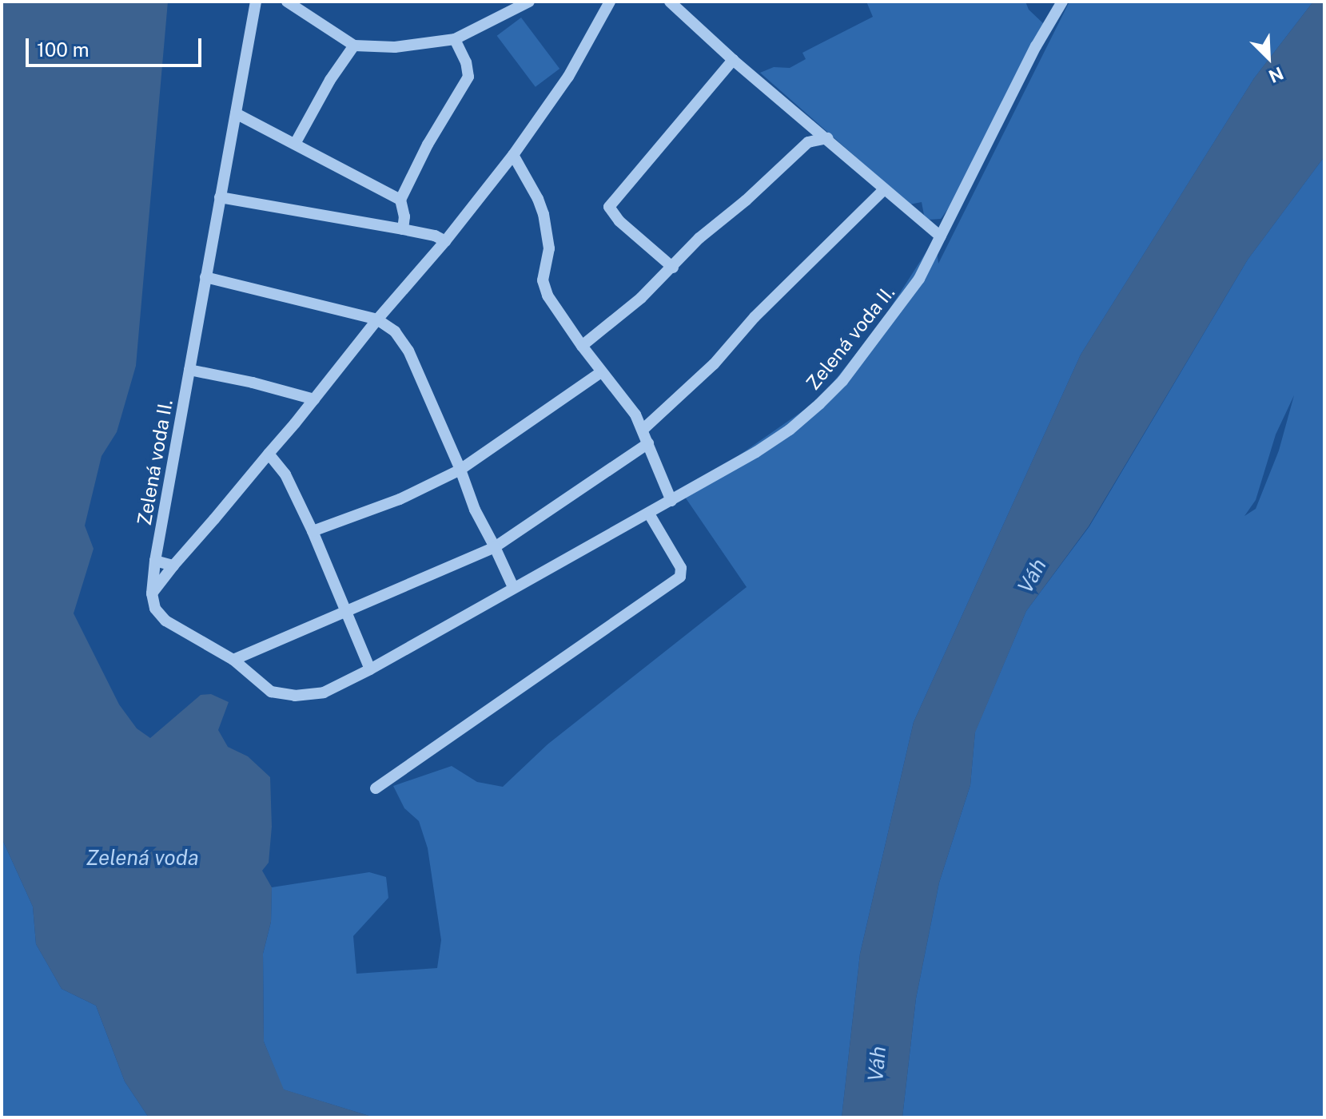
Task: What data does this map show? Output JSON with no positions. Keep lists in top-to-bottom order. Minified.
{"streets":{"street":["Zelená voda II."]},"water":["Váh","Zelená voda"],"scale_bar":"100 m","north":"bottom right"}
